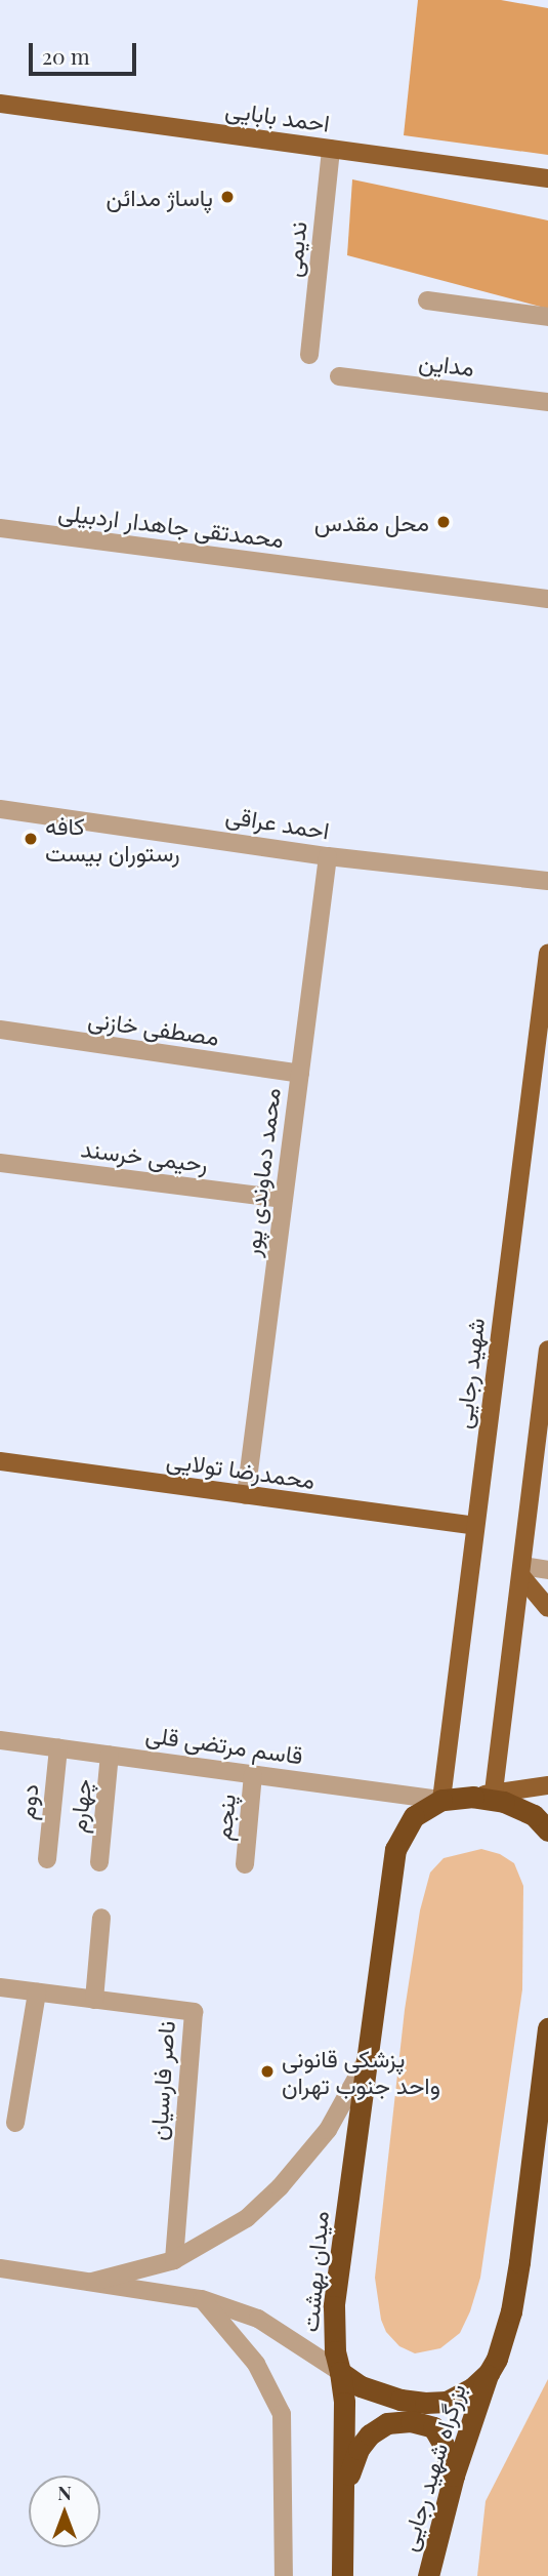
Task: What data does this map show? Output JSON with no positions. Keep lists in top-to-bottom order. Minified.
{"streets":{"highway":["میدان بهشت","بزرگراه شهید رجایی"],"main road":["احمد بابایی","شهید رجایی","محمدرضا تولایی"],"street":["ندیمی","مداین","محمدتقی جاهدار اردبیلی","احمد عراقی","مصطفی خازنی","رحیمی خرسند","محمد دماوندی پور","قاسم مرتضی قلی","دوم","چهارم","پنجم","ناصر فارسیان"]},"crossings":[["احمد بابایی","ندیمی"],["احمد عراقی","محمد دماوندی پور"],["مصطفی خازنی","محمد دماوندی پور"],["رحیمی خرسند","محمد دماوندی پور"],["محمد دماوندی پور","محمدرضا تولایی"],["شهید رجایی","محمدرضا تولایی"],["شهید رجایی","قاسم مرتضی قلی"],["شهید رجایی","میدان بهشت"],["قاسم مرتضی قلی","دوم"],["قاسم مرتضی قلی","چهارم"],["قاسم مرتضی قلی","پنجم"],["قاسم مرتضی قلی","میدان بهشت"]],"places":["پاساژ مدائن","محل مقدس","کافه رستوران بیست","پزشکی قانونی واحد جنوب تهران"],"scale_bar":"20 m","north":"top"}
